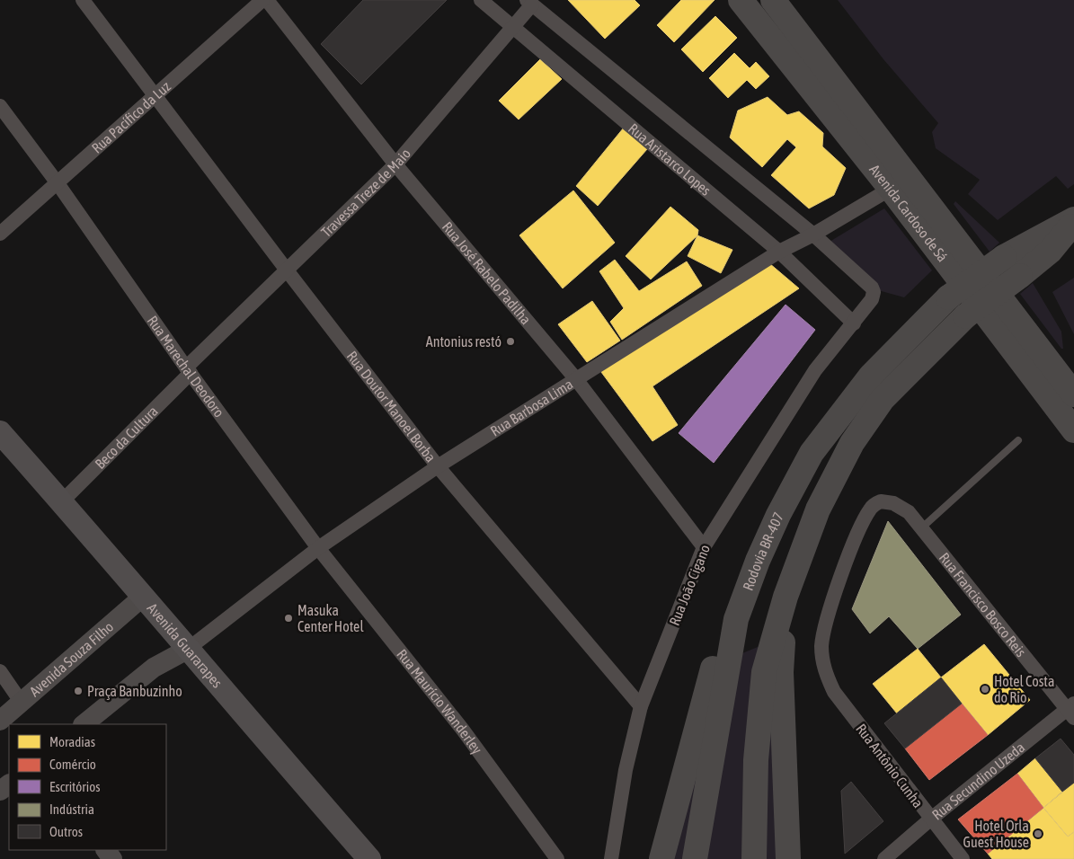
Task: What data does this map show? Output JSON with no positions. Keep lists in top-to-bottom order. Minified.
{"streets":{"highway":["Avenida Cardoso de Sá","Rodovia BR-407"],"main road":["Avenida Guararapes","Avenida Souza Filho"],"street":["Rua Pacífico da Luz","Rua Aristarco Lopes","Travessa Treze de Maio","Rua José Rabelo Padilha","Rua Marechal Deodoro","Rua Doutor Manoel Borba","Rua Barbosa Lima","Beco da Cultura","Rua João Cigano","Rua Francisco Bosco Reis","Rua Maurício Wanderley","Rua Antônio Cunha","Rua Secundino Uzeda"]},"crossings":[["Rua Pacífico da Luz","Rua Marechal Deodoro"],["Rua Pacífico da Luz","Rua Doutor Manoel Borba"],["Rua Aristarco Lopes","Travessa Treze de Maio"],["Rua Aristarco Lopes","Rua Barbosa Lima"],["Rua Aristarco Lopes","Rua João Cigano"],["Travessa Treze de Maio","Rua José Rabelo Padilha"],["Travessa Treze de Maio","Rua Marechal Deodoro"],["Travessa Treze de Maio","Rua Doutor Manoel Borba"],["Travessa Treze de Maio","Beco da Cultura"],["Avenida Cardoso de Sá","Rua Barbosa Lima"],["Rua José Rabelo Padilha","Rua Barbosa Lima"],["Rua José Rabelo Padilha","Rua João Cigano"],["Rua Marechal Deodoro","Rua Barbosa Lima"],["Rua Marechal Deodoro","Beco da Cultura"],["Rua Marechal Deodoro","Rua Maurício Wanderley"],["Rua Doutor Manoel Borba","Rua Barbosa Lima"],["Rua Doutor Manoel Borba","Rua João Cigano"],["Rua Barbosa Lima","Rua João Cigano"],["Rua Barbosa Lima","Avenida Guararapes"],["Rua Barbosa Lima","Rua Maurício Wanderley"],["Beco da Cultura","Avenida Guararapes"],["Rua Francisco Bosco Reis","Rua Antônio Cunha"],["Rua Francisco Bosco Reis","Rua Secundino Uzeda"],["Avenida Guararapes","Avenida Souza Filho"],["Rua Antônio Cunha","Rua Secundino Uzeda"]],"places":["Antonius restó","Masuka Center Hotel","Hotel Costa do Rio","Praça Banbuzinho","Hotel Orla Guest House"],"legend":["Moradias","Comércio","Escritórios","Indústria","Outros"]}
